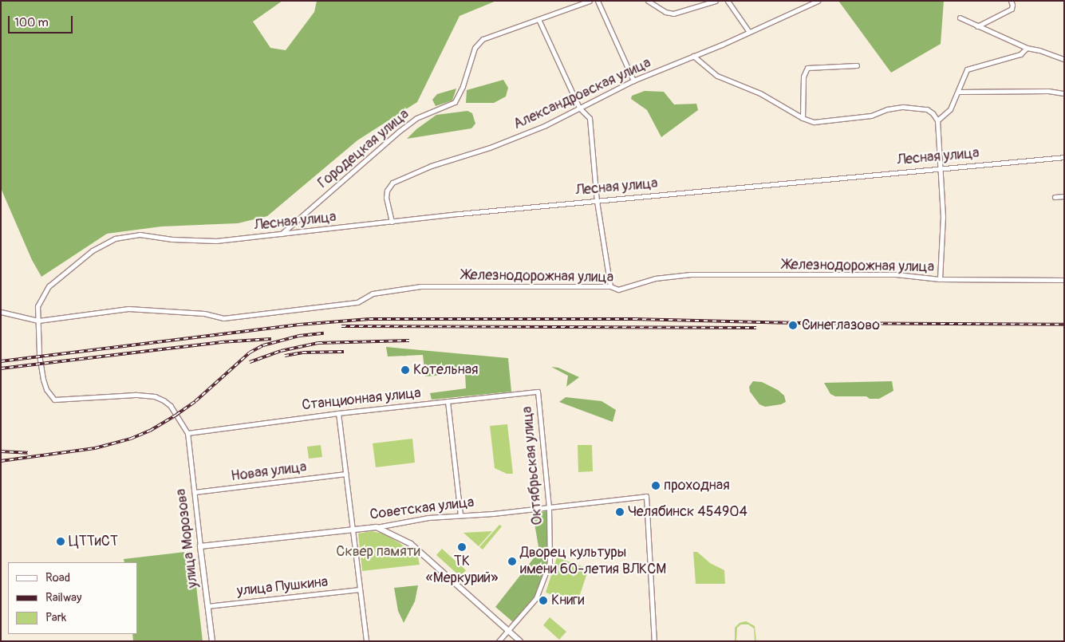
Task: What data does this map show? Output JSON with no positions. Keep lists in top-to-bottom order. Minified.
{"streets":{"street":["Александровская улица","Городецкая улица","Лесная улица","Железнодорожная улица","Станционная улица","Октябрьская улица","Новая улица","Советская улица","улица Морозова","улица Пушкина"]},"crossings":[["Александровская улица","Лесная улица"],["Городецкая улица","Лесная улица"],["Лесная улица","Железнодорожная улица"],["Лесная улица","Станционная улица"],["Лесная улица","улица Морозова"],["Станционная улица","Октябрьская улица"],["Станционная улица","улица Морозова"],["Октябрьская улица","Советская улица"],["Новая улица","улица Морозова"],["Советская улица","улица Морозова"],["улица Морозова","улица Пушкина"]],"parks":["Сквер памяти"],"places":["Синеглазово","Котельная","проходная","Челябинск 454904","ЦТТиСТ","ТК «Меркурий»","Дворец культуры имени 60-летия ВЛКСМ","Книги"],"legend":["Road","Railway","Park"],"scale_bar":"100 m"}
